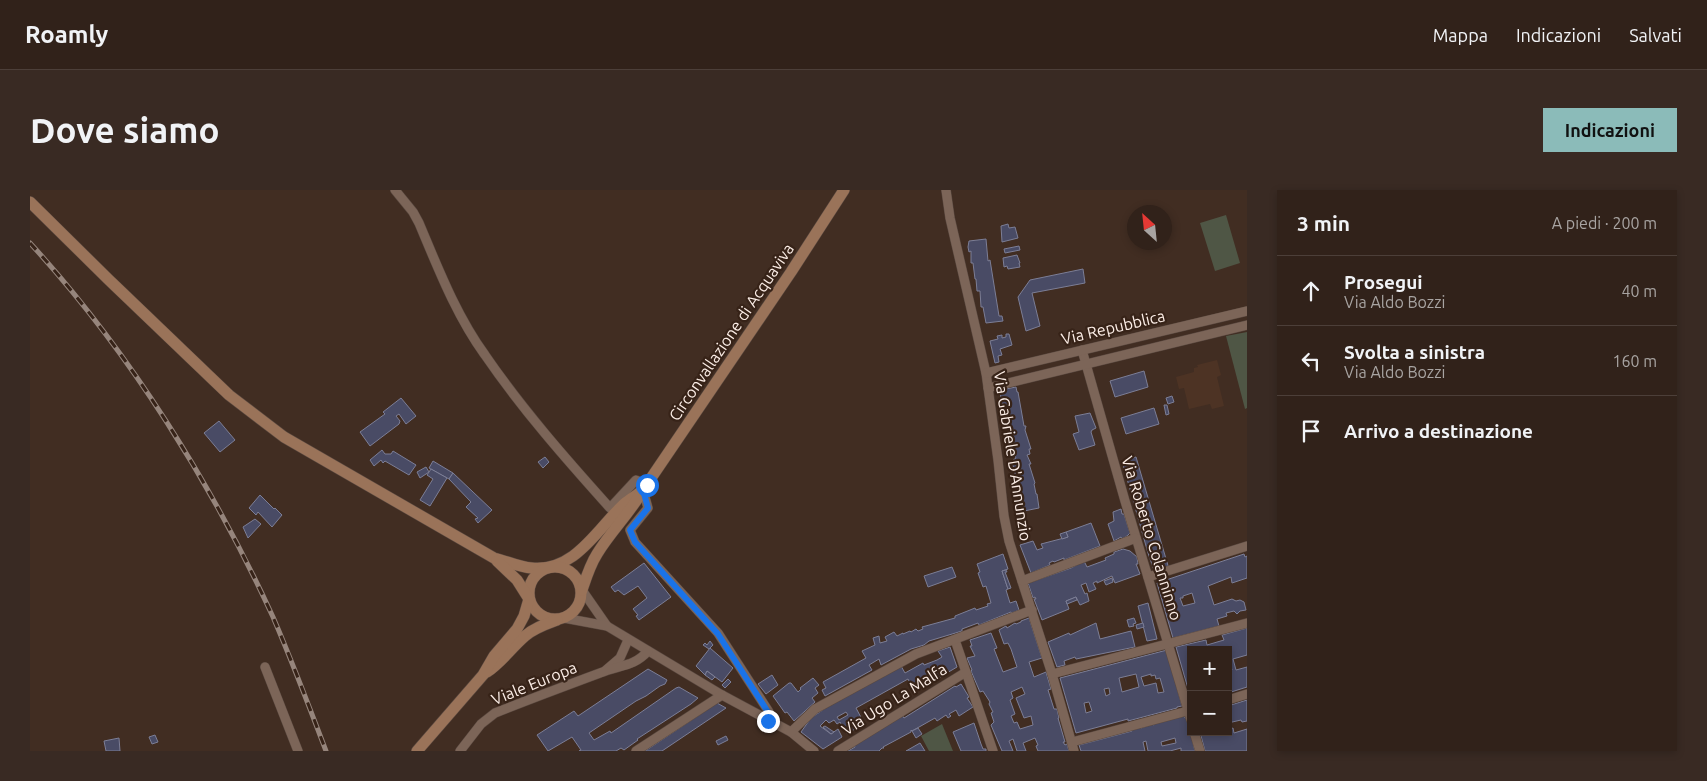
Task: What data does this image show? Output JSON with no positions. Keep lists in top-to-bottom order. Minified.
{"streets":{"main road":["Circonvallazione di Acquaviva"],"street":["Via Repubblica","Via Gabriele D'Annunzio","Via Roberto Colanninno","Viale Europa","Via Ugo La Malfa"]},"crossings":[["Via Repubblica","Via Gabriele D'Annunzio"],["Via Repubblica","Via Roberto Colanninno"]],"north":"top left","page":{"header":"Roamly","nav":["Mappa","Indicazioni","Salvati"],"buttons":"Indicazioni","title":"Dove siamo","heading":["3 min","A piedi · 200 m"],"list":[["Prosegui","Via Aldo Bozzi","40 m"],["Svolta a sinistra","Via Aldo Bozzi","160 m"],"Arrivo a destinazione"],"map_buttons":["+","−"]}}
